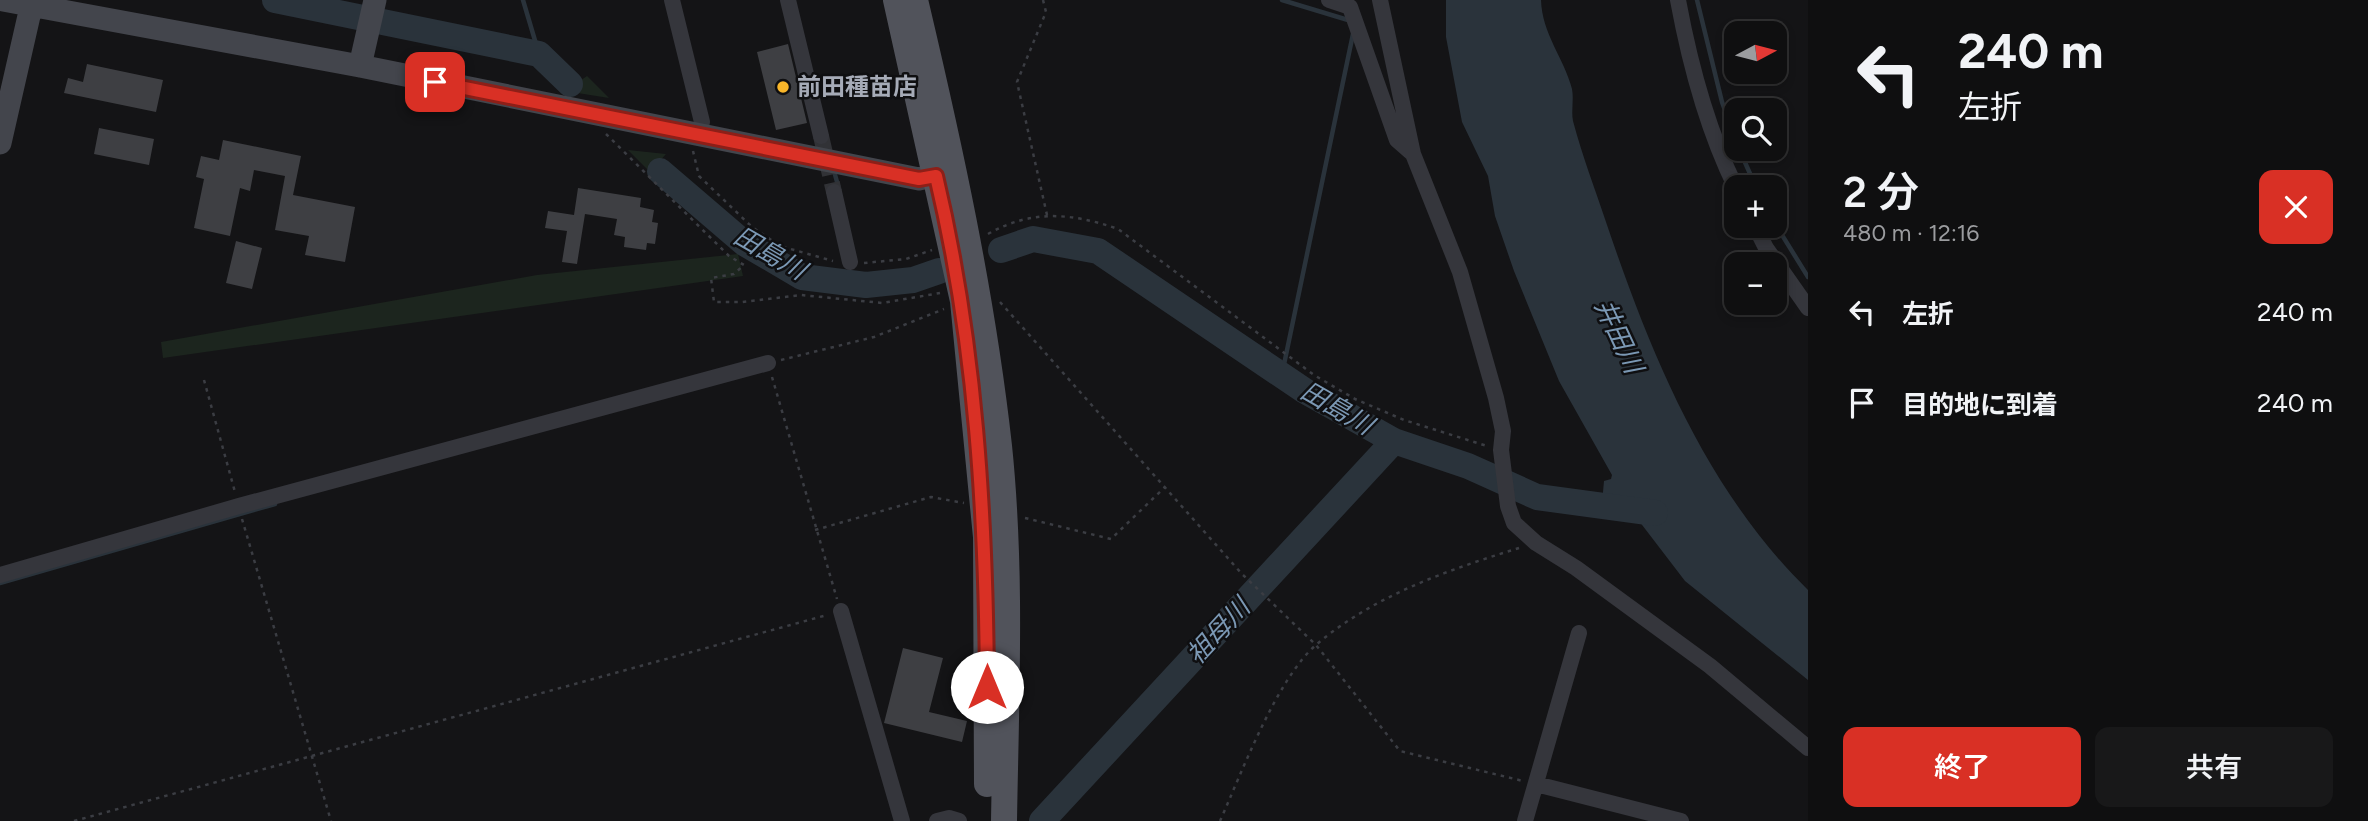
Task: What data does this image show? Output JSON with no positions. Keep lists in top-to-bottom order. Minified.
{"water":["田島川","井田川","祖母川"],"places":["前田種苗店"],"north":"right","page":{"turn":["240 m","左折"],"map_buttons":["+","−"],"heading":["2 分","480 m · 12:16"],"list":[{"name":"左折","value":"240 m"},{"name":"目的地に到着","value":"240 m"}],"buttons":["終了","共有"]}}
